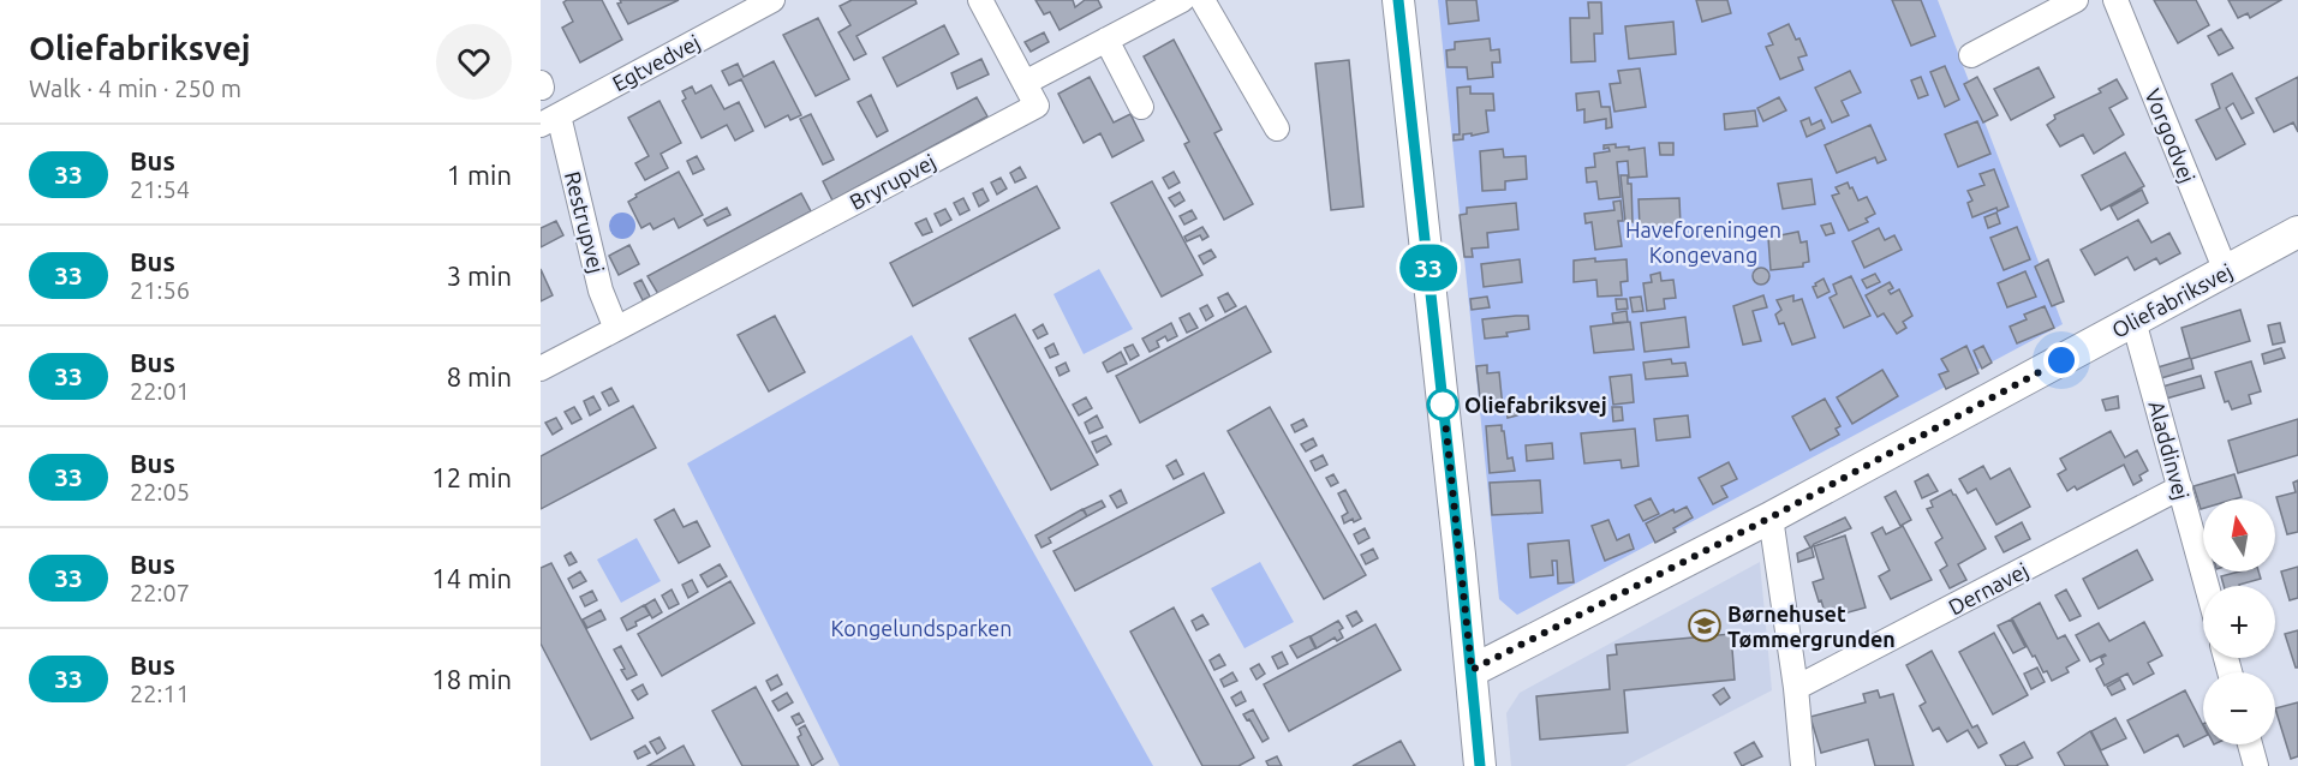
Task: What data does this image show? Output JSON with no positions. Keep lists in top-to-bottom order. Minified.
{"streets":{"street":["Egtvedvej","Vorgodvej","Bryrupvej","Restrupvej","Oliefabriksvej","Aladdinvej","Dernavej"]},"crossings":[["Egtvedvej","Restrupvej"],["Vorgodvej","Oliefabriksvej"],["Bryrupvej","Restrupvej"],["Oliefabriksvej","Aladdinvej"],["Aladdinvej","Dernavej"]],"parks":["Haveforeningen Kongevang","Kongelundsparken"],"places":{"other":["Oliefabriksvej"],"school or university":["Børnehuset Tømmergrunden"]},"lines":["bus line 33"],"north":"top","page":{"heading":["Oliefabriksvej","Walk · 4 min · 250 m"],"on_map":"33","list":[{"mark":"33","name":"Bus","note":"21:54","value":"1 min"},{"mark":"33","name":"Bus","note":"21:56","value":"3 min"},{"mark":"33","name":"Bus","note":"22:01","value":"8 min"},{"mark":"33","name":"Bus","note":"22:05","value":"12 min"},{"mark":"33","name":"Bus","note":"22:07","value":"14 min"},{"mark":"33","name":"Bus","note":"22:11","value":"18 min"}],"map_buttons":["+","−"]}}
